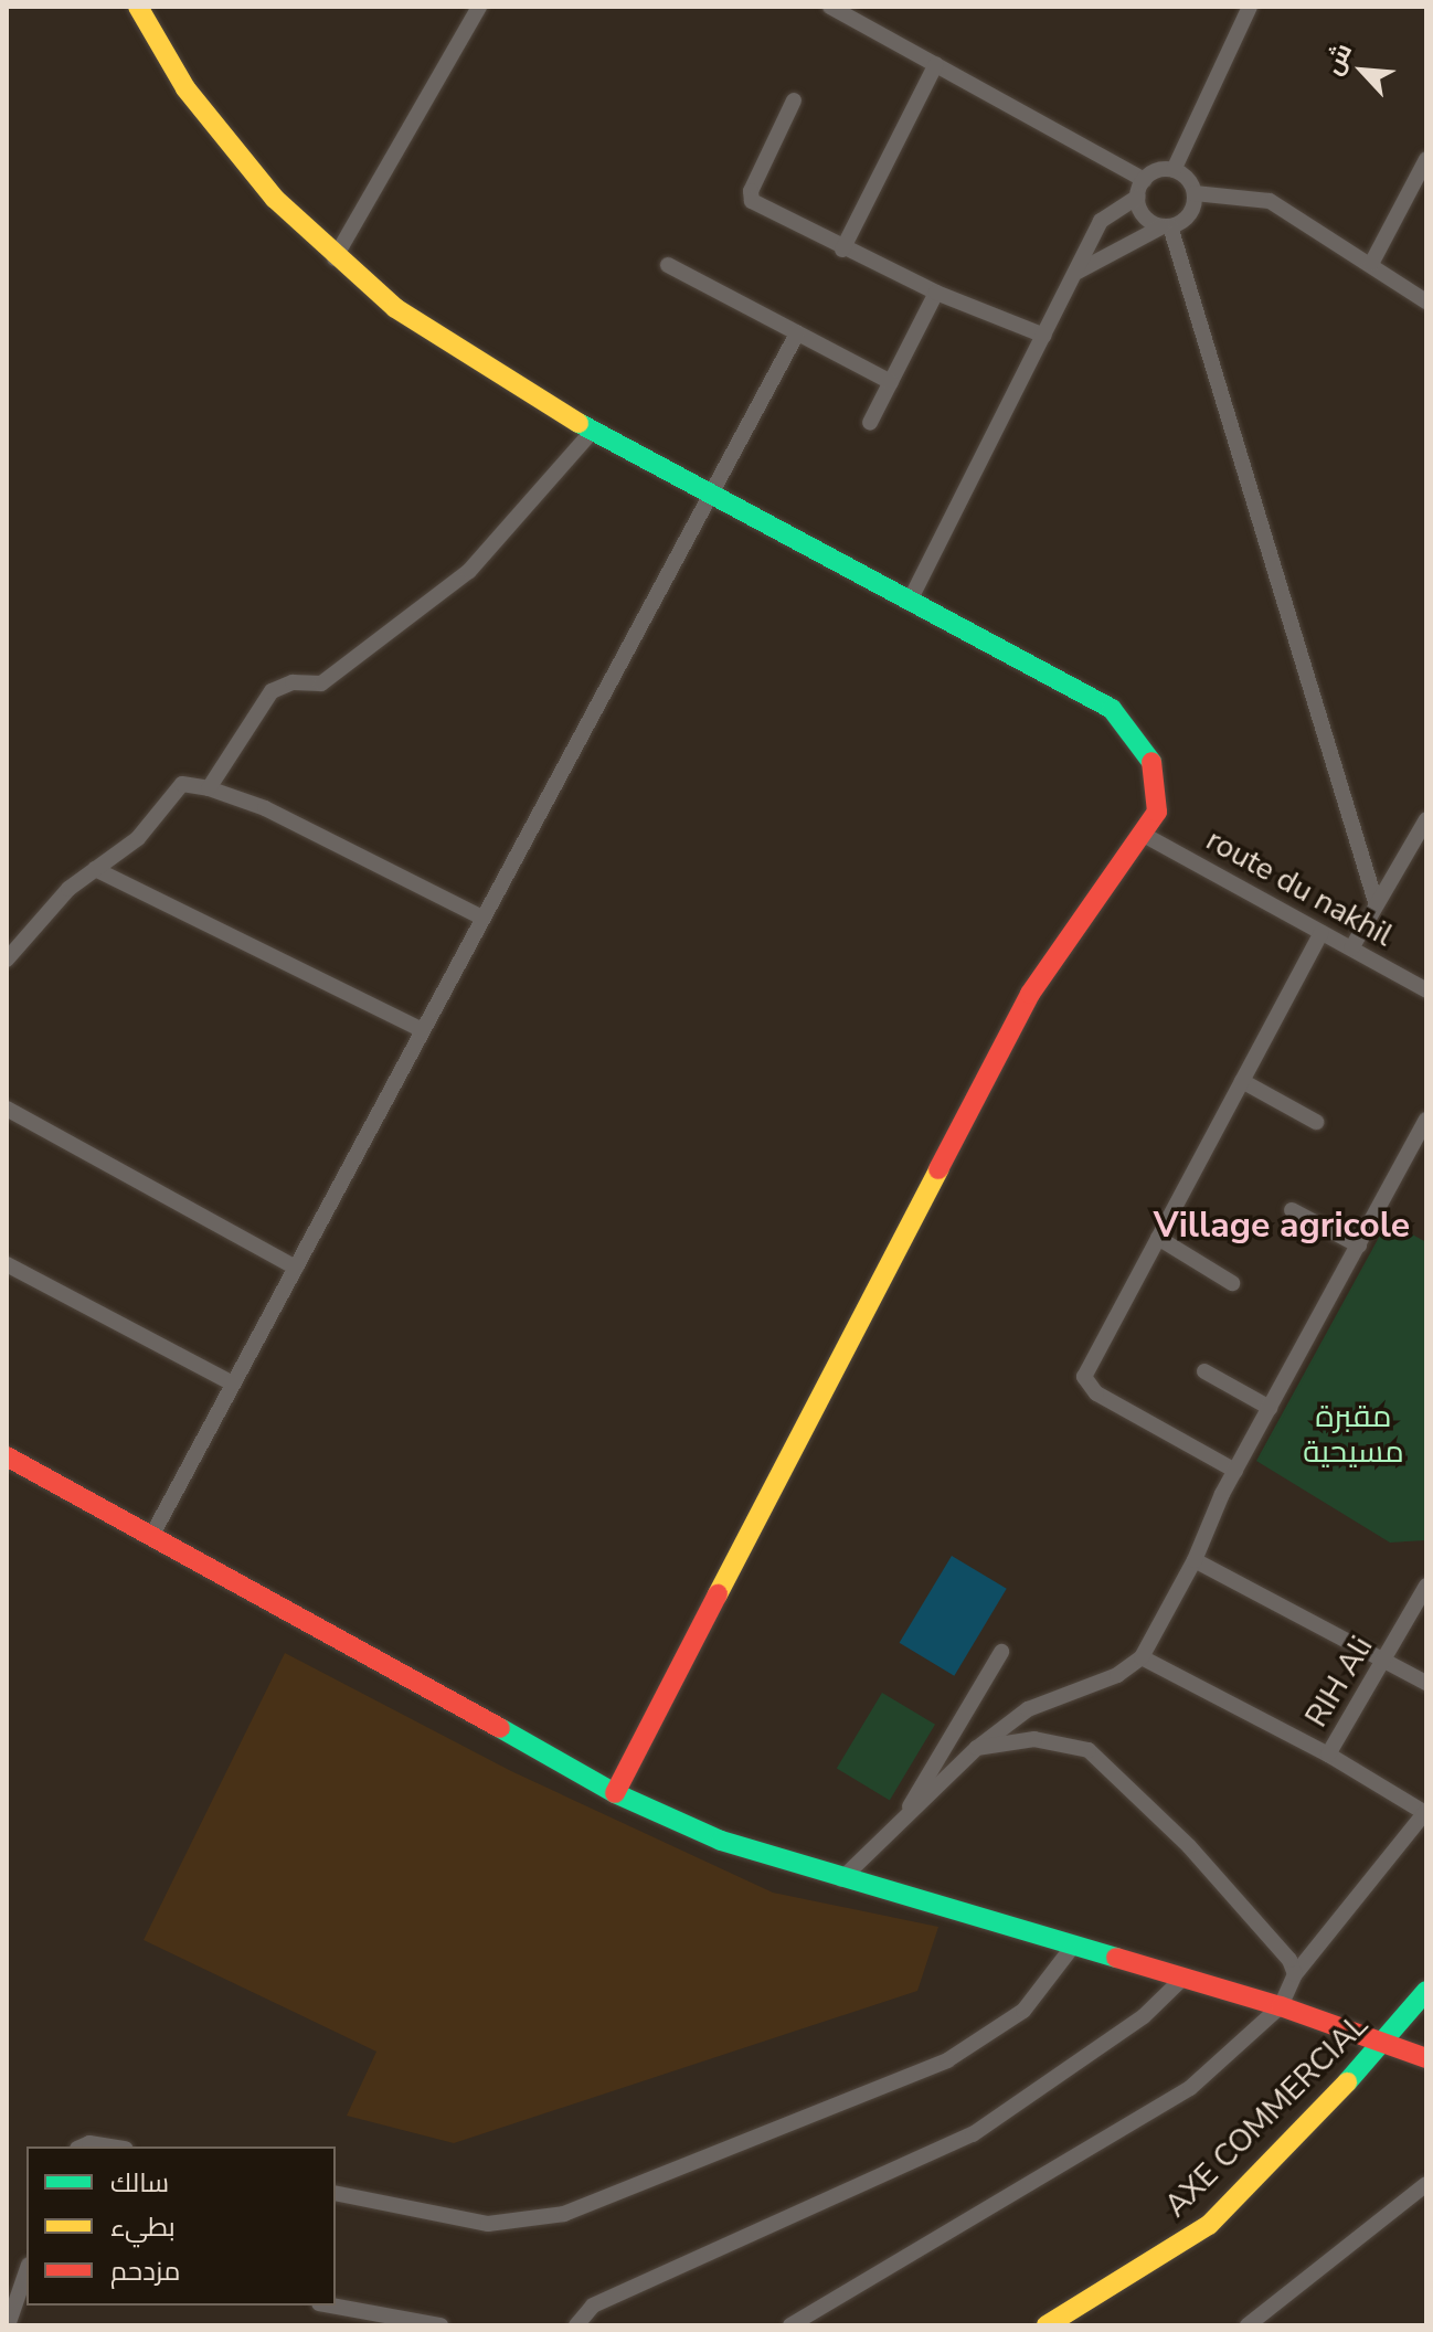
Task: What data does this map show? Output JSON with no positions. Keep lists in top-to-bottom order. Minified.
{"streets":{"street":["route du nakhil","RIH Ali","AXE COMMERCIAL"]},"districts":["Village agricole"],"parks":["مقبرة مسيحية"],"legend":["سالك","بطيء","مزدحم"],"north":"top left"}
